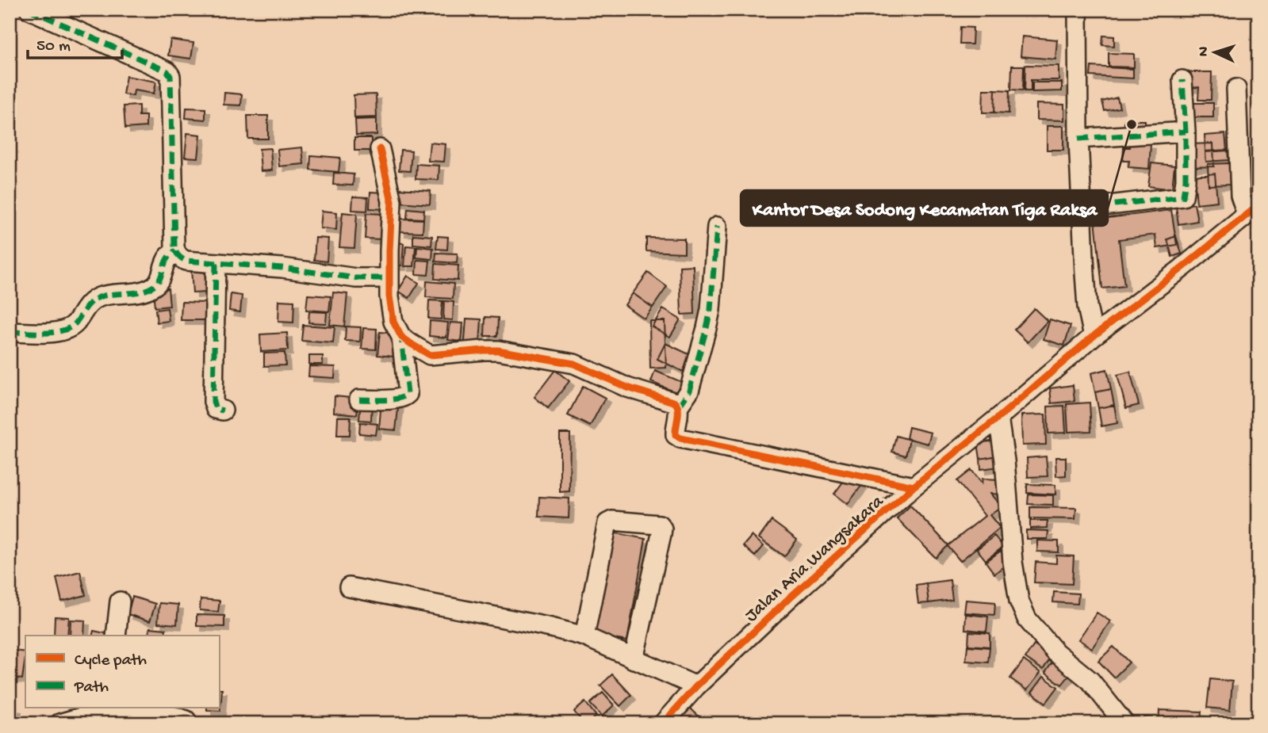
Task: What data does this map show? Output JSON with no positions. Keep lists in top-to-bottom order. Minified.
{"streets":{"street":["Jalan Aria Wangsakara"]},"places":["Kantor Desa Sodong Kecamatan Tiga Raksa"],"legend":["Cycle path","Path"],"scale_bar":"50 m","north":"left"}
